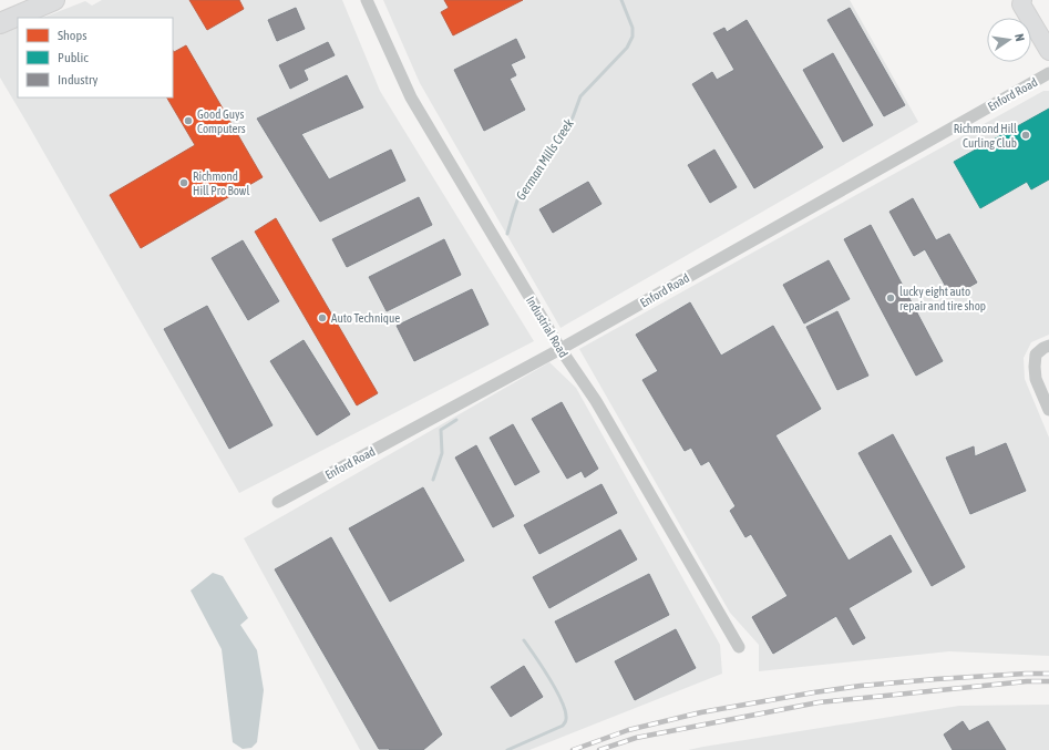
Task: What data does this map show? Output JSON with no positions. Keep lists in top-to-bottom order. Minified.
{"streets":{"street":["Enford Road","Industrial Road"]},"crossings":[["Enford Road","Industrial Road"]],"water":["German Mills Creek"],"places":["Good Guys Computers","Richmond Hill Curling Club","Richmond Hill Pro Bowl","lucky eight auto repair and tire shop","Auto Technique"],"legend":["Shops","Public","Industry"],"north":"right"}
